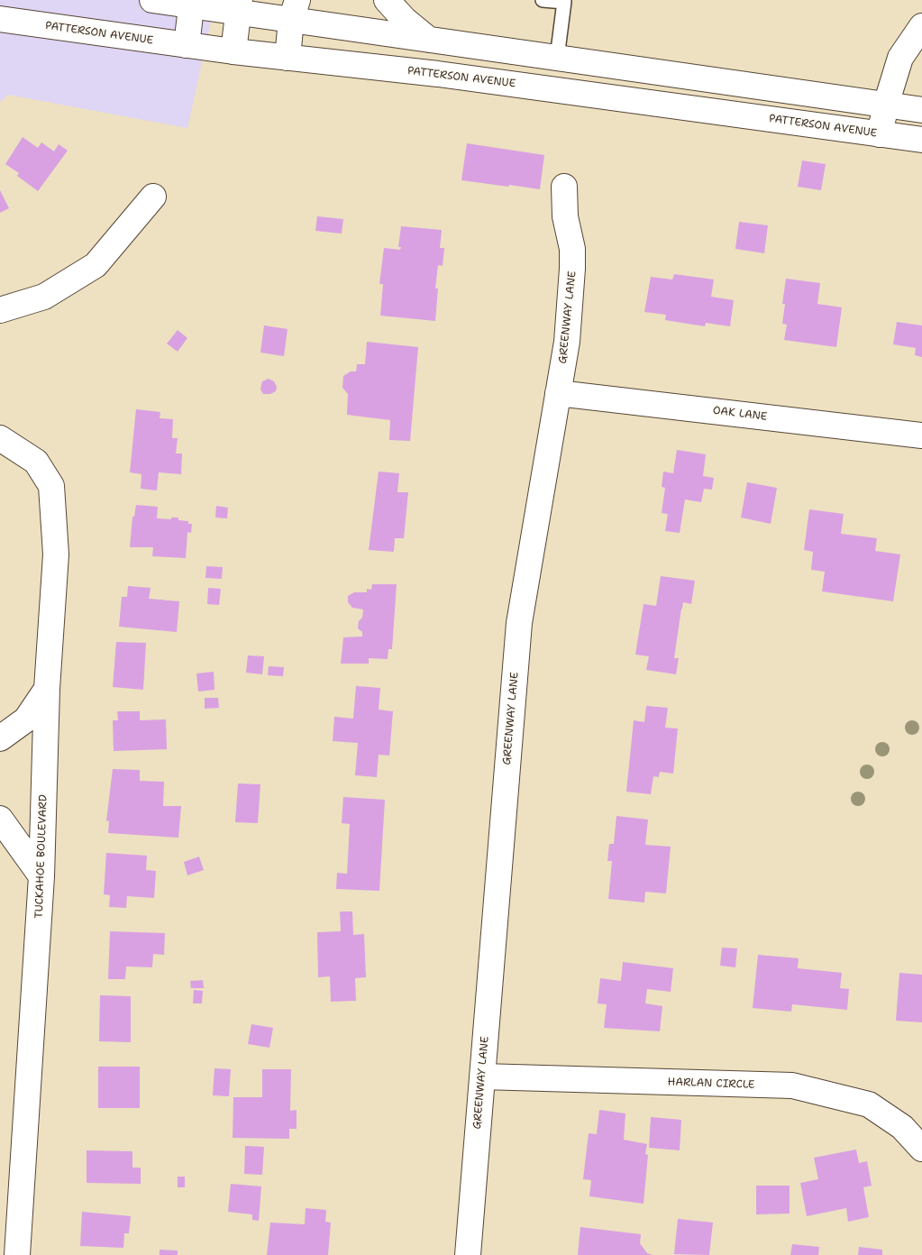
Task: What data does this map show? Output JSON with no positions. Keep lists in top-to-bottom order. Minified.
{"streets":{"street":["PATTERSON AVENUE","GREENWAY LANE","OAK LANE","TUCKAHOE BOULEVARD","HARLAN CIRCLE"]},"crossings":[["GREENWAY LANE","OAK LANE"],["GREENWAY LANE","HARLAN CIRCLE"]]}
